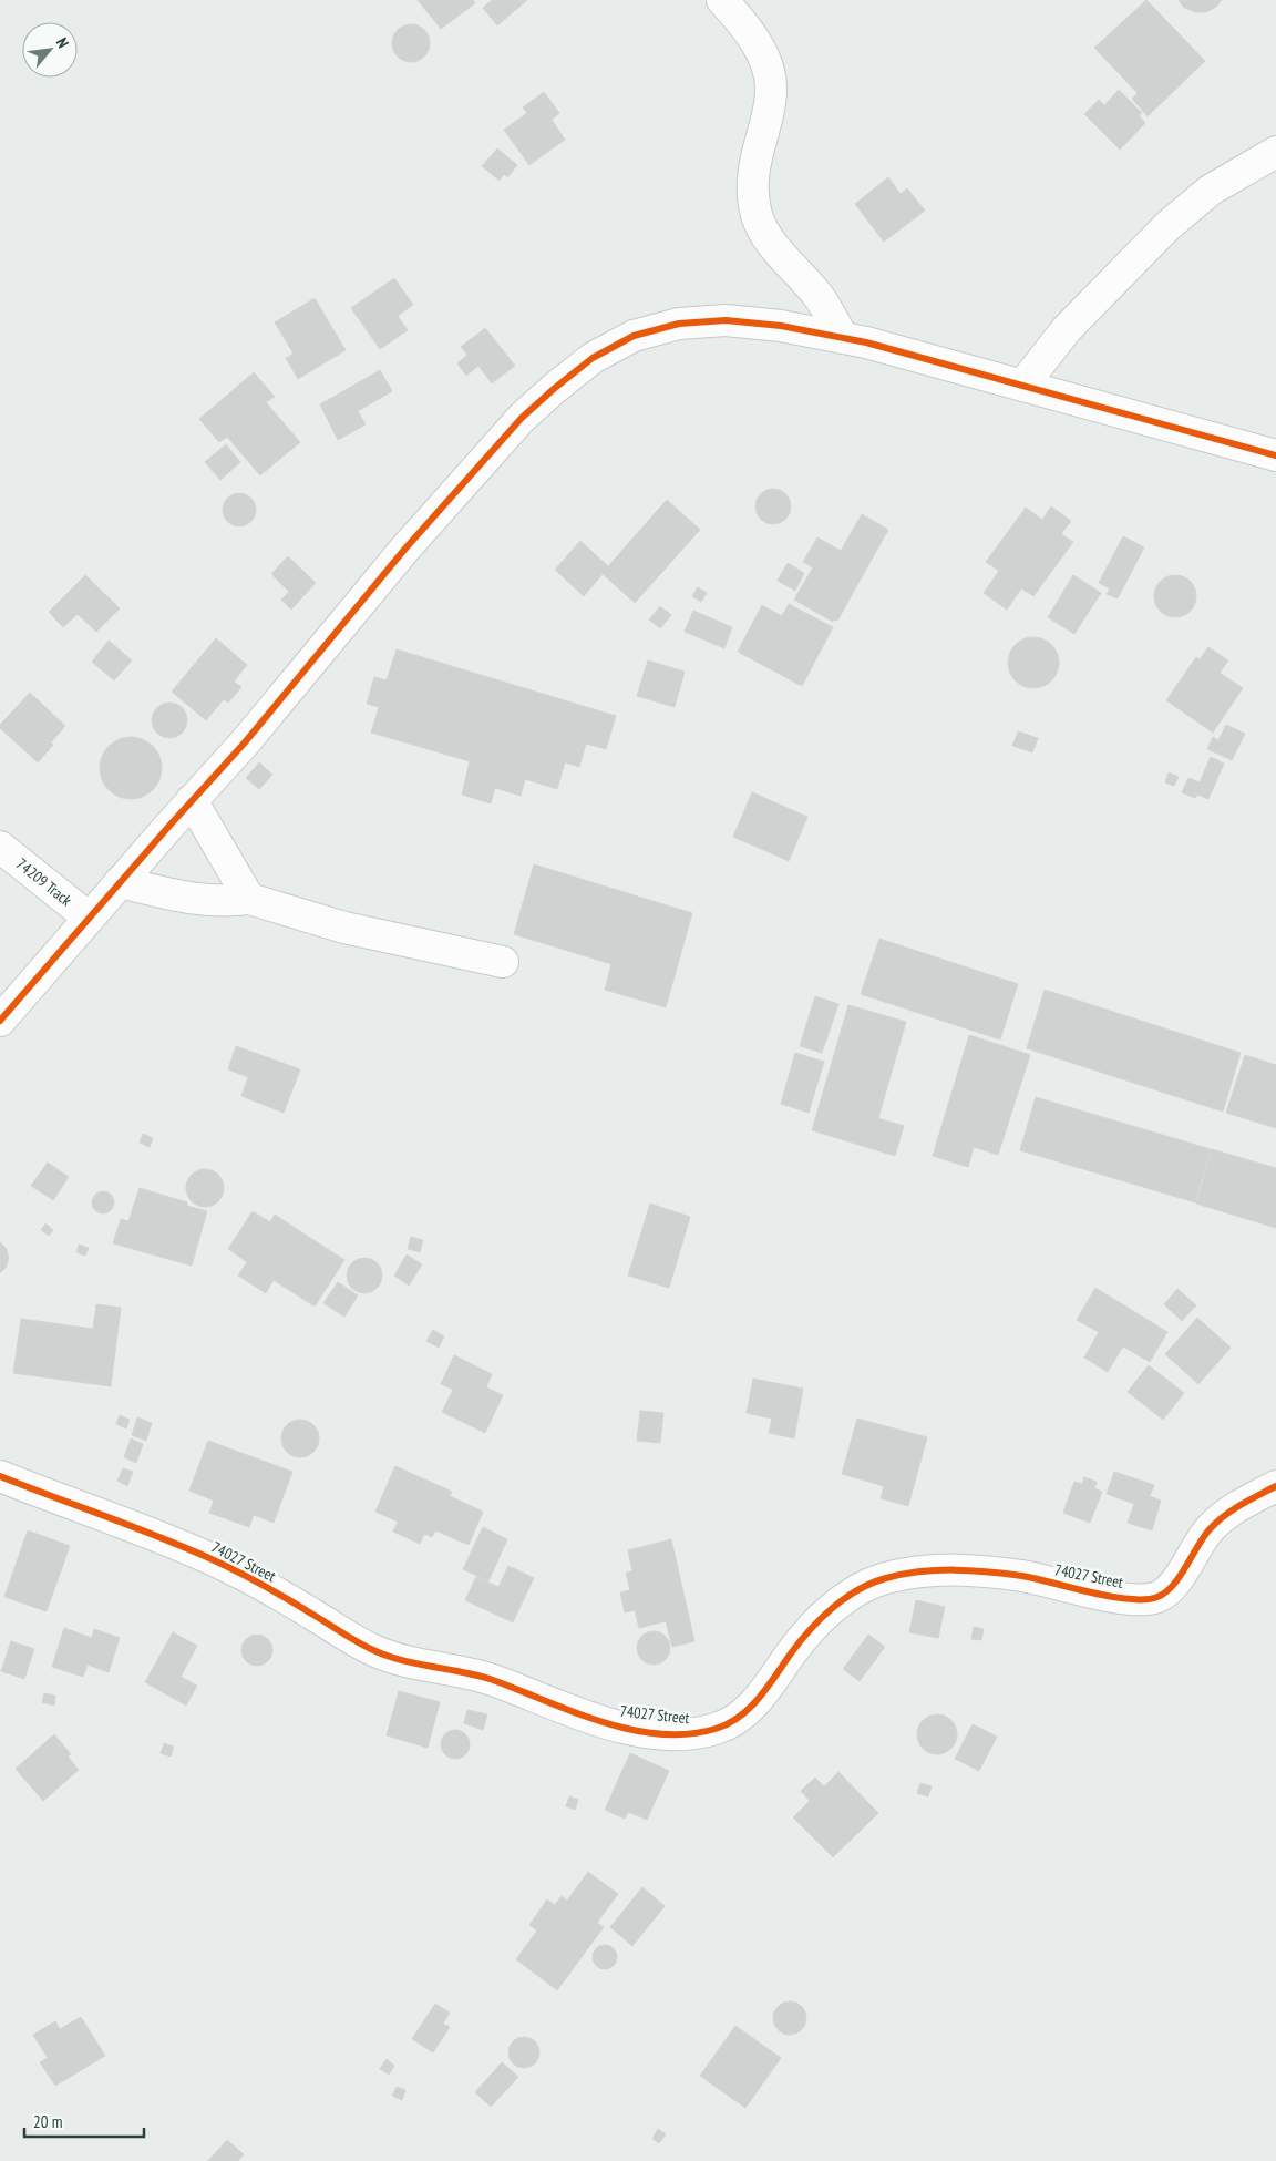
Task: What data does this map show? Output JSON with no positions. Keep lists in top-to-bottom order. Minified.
{"streets":{"street":["74209 Track","74027 Street"]},"scale_bar":"20 m","north":"top right"}
